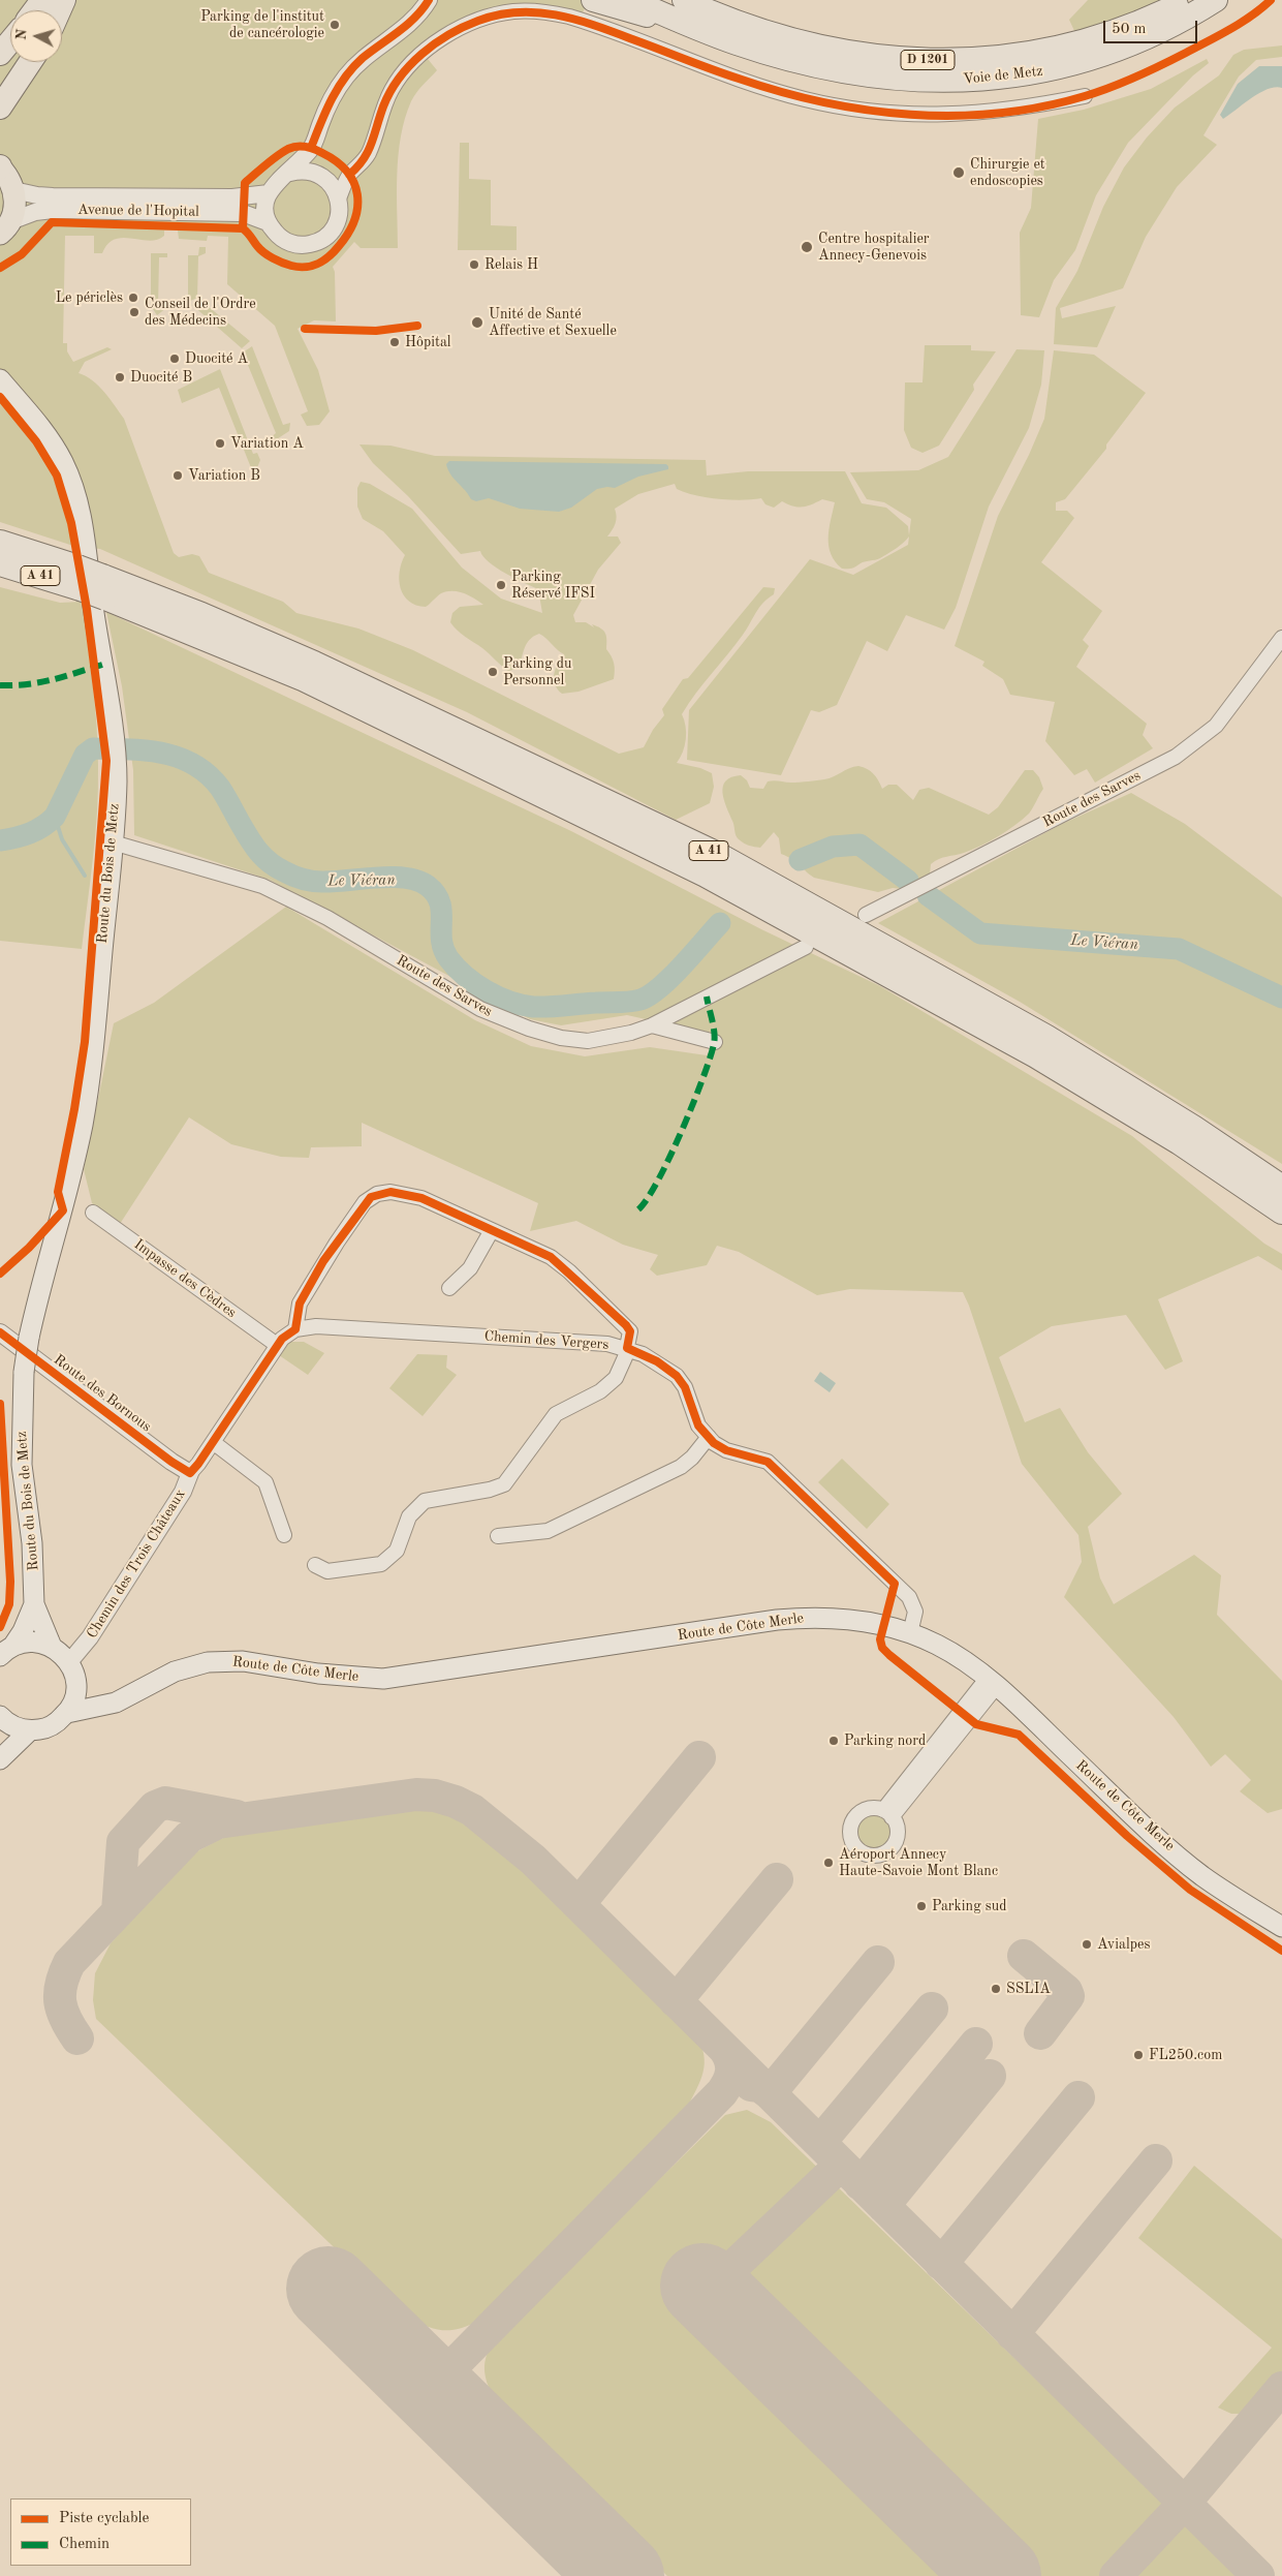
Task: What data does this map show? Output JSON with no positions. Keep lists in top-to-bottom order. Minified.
{"streets":{"highway":["D 1201","Voie de Metz","A 41"],"main road":["Route du Bois de Metz","Route de Côte Merle"],"street":["Avenue de l'Hopital","Route des Sarves","Impasse des Cèdres","Chemin des Vergers","Route des Bornous","Chemin des Trois Châteaux"]},"crossings":[["D 1201","Voie de Metz"],["Route des Sarves","Route du Bois de Metz"],["Impasse des Cèdres","Chemin des Trois Châteaux"],["Chemin des Vergers","Chemin des Trois Châteaux"],["Route des Bornous","Chemin des Trois Châteaux"]],"water":["Le Viéran"],"places":["Parking de l'institut de cancérologie","Chirurgie et endoscopies","Centre hospitalier Annecy-Genevois","Relais H","Le périclès","Conseil de l'Ordre des Médecins","Unité de Santé Affective et Sexuelle","Hôpital","Duocité A","Duocité B","Variation A","Variation B","Parking Réservé IFSI","Parking du Personnel","Parking nord","Aéroport Annecy Haute-Savoie Mont Blanc","Parking sud","Avialpes","SSLIA","FL250.com"],"legend":["Piste cyclable","Chemin"],"scale_bar":"50 m","north":"left"}
